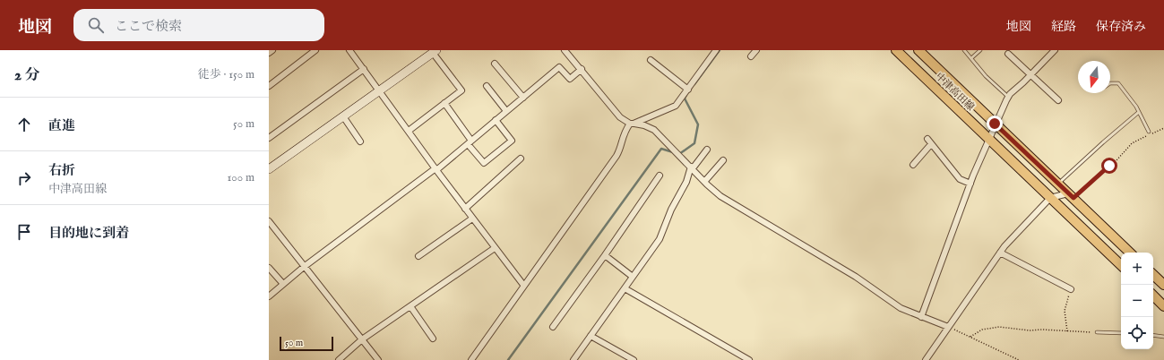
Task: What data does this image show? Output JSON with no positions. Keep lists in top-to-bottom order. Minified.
{"streets":{"main road":["中津高田線"]},"scale_bar":"50 m","north":"bottom","page":{"header":"地図","search":"ここで検索","nav":["地図","経路","保存済み"],"heading":["2 分","徒歩 · 150 m"],"list":[["直進","50 m"],["右折","中津高田線","100 m"],"目的地に到着"],"map_buttons":["+","−"],"scale":"50 m"}}
